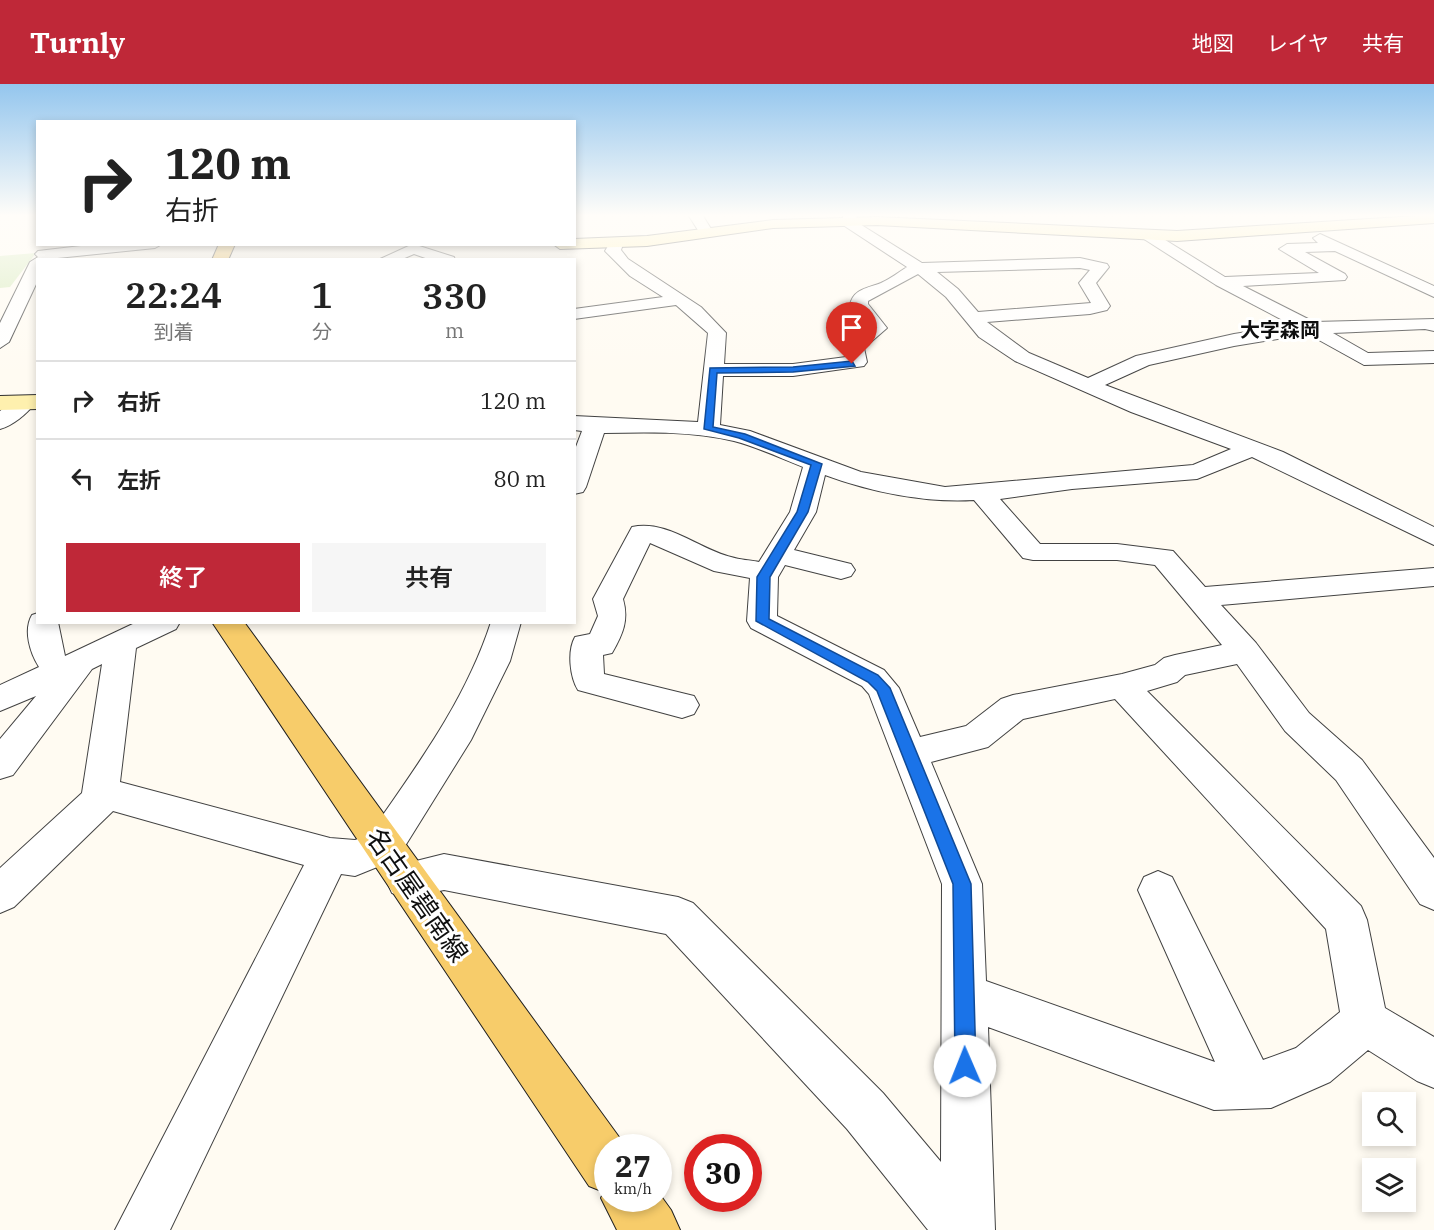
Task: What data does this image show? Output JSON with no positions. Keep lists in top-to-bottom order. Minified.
{"streets":{"main road":["名古屋碧南線"]},"districts":["大字森岡"],"page":{"header":"Turnly","nav":["地図","レイヤ","共有"],"turn":["120 m","右折"],"eta":["22:24","到着","1","分","330","m"],"list":[{"name":"右折","value":"120 m"},{"name":"左折","value":"80 m"}],"buttons":["終了","共有"],"speed":"27 km/h","limit":"30"}}
